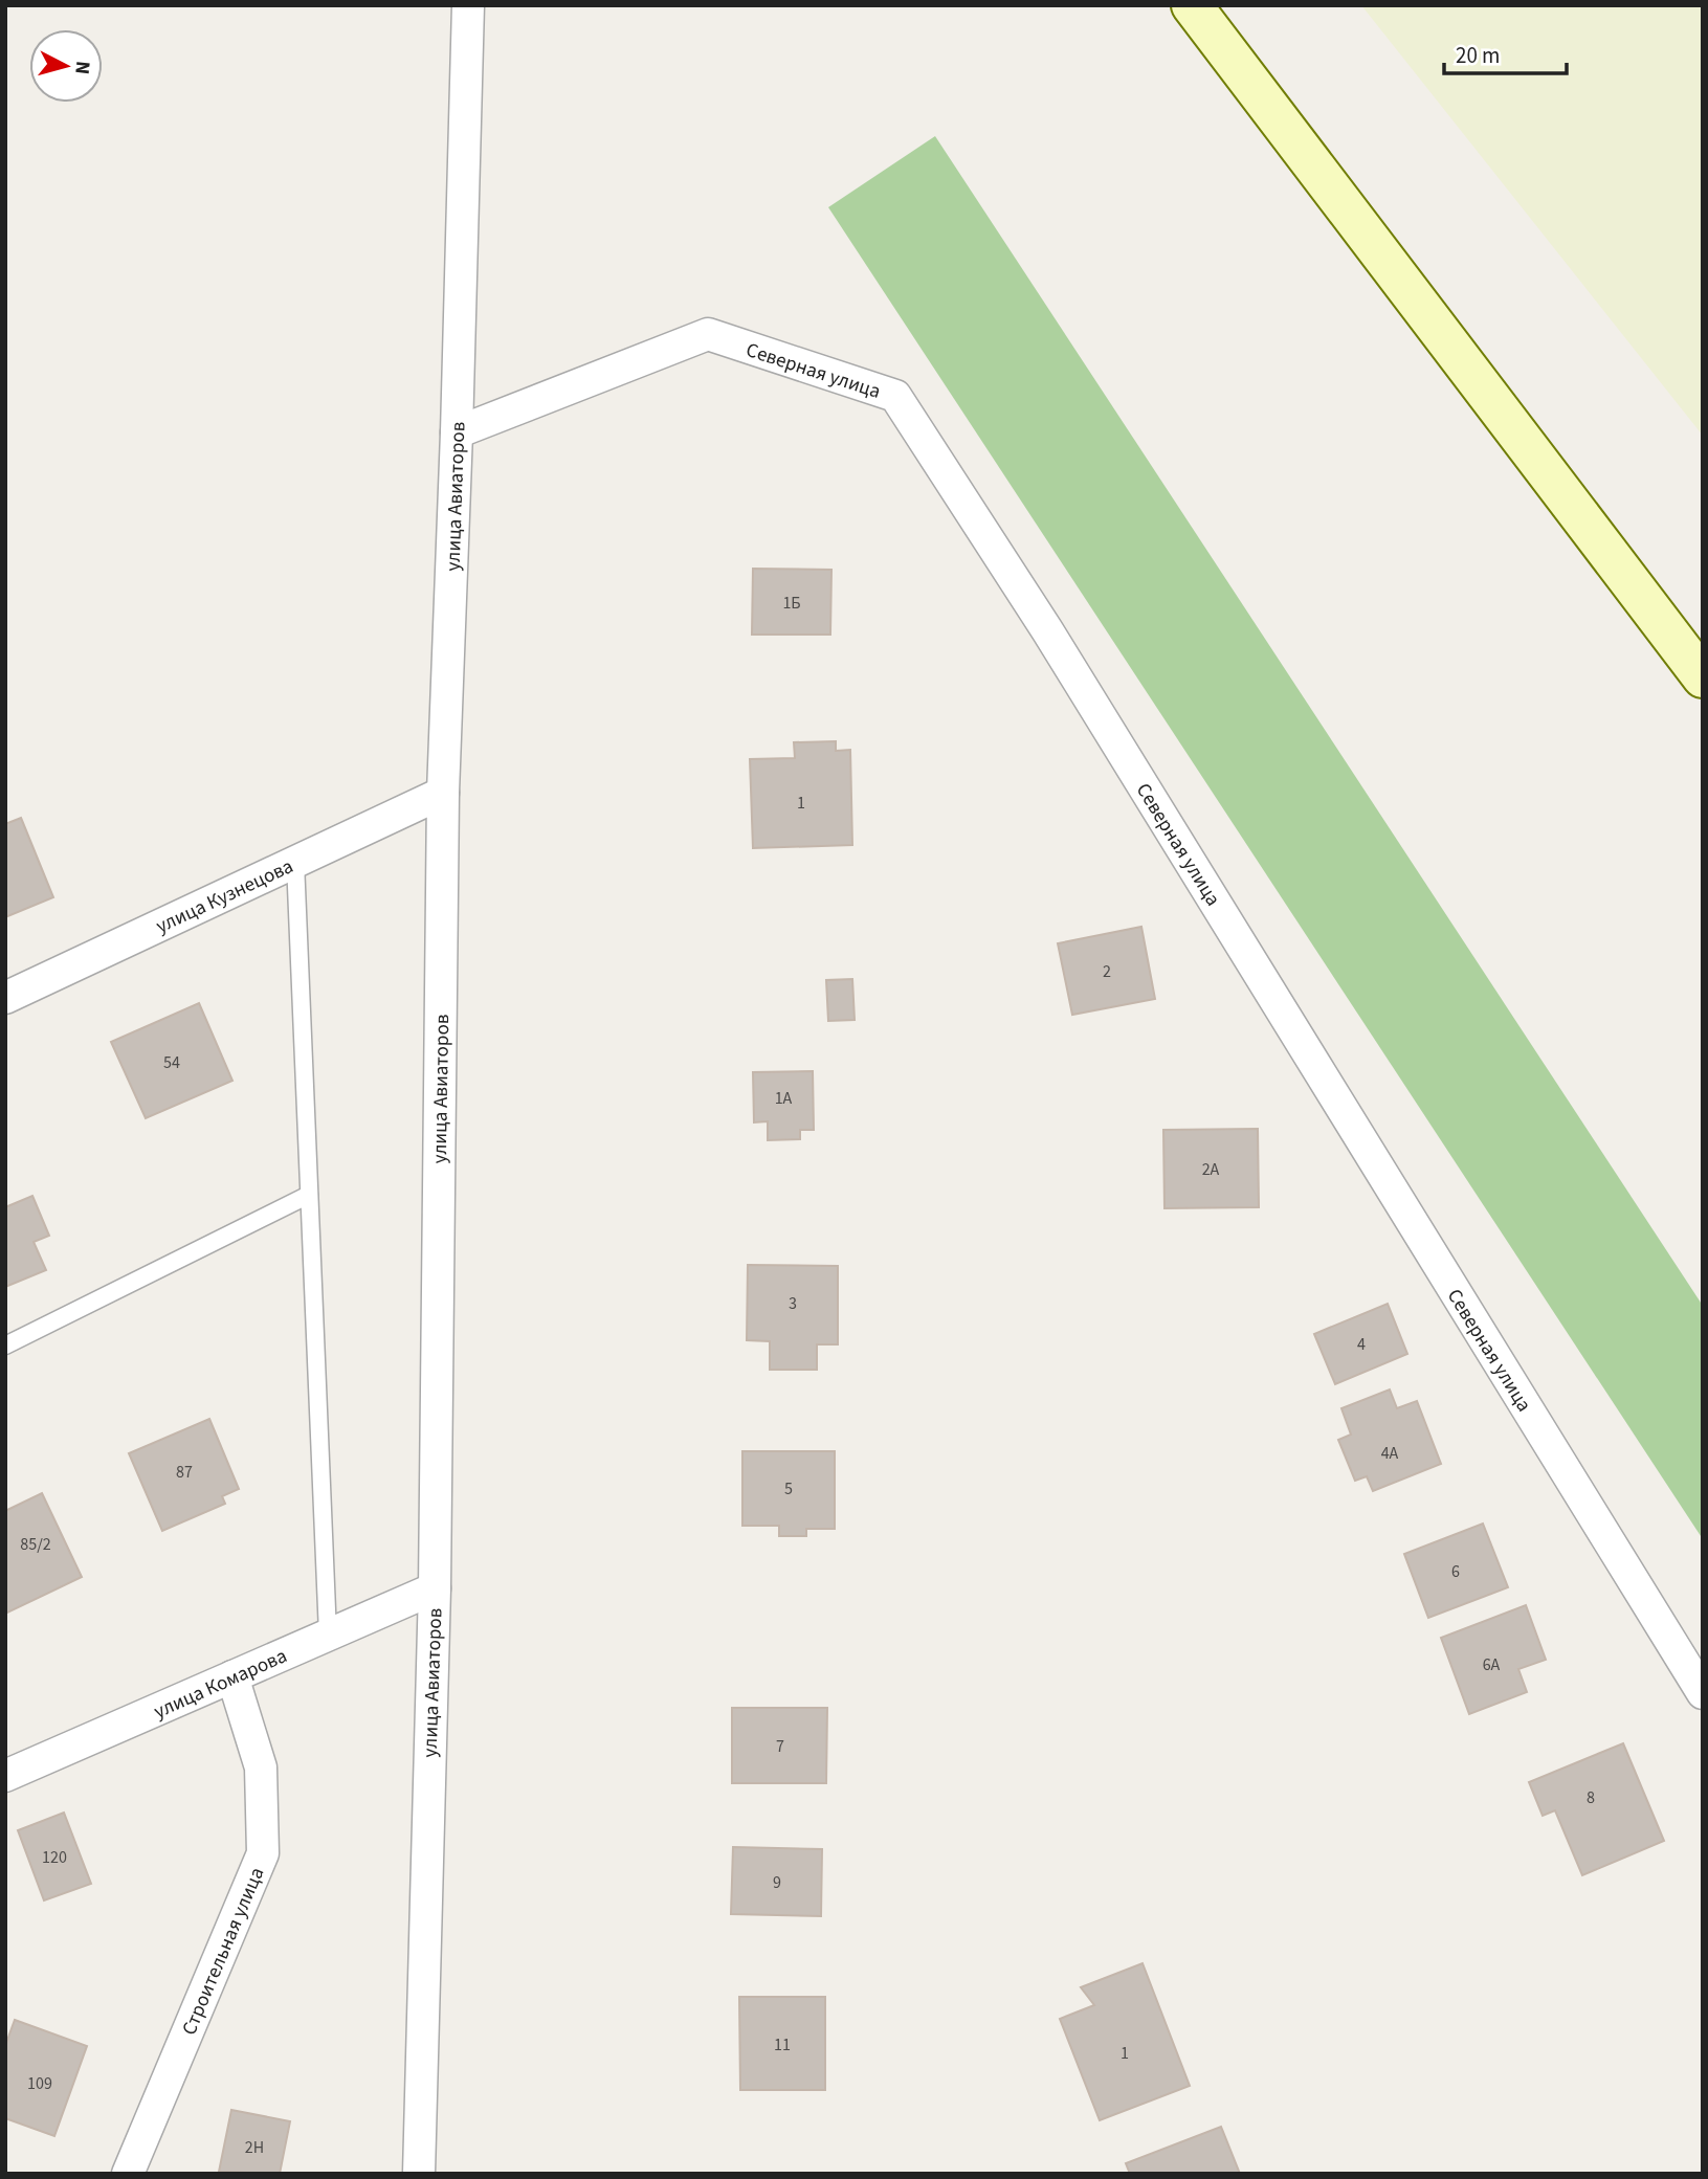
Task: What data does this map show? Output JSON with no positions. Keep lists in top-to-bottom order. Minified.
{"streets":{"street":["Северная улица","улица Авиаторов","улица Кузнецова","улица Комарова","Строительная улица"]},"crossings":[["Северная улица","улица Авиаторов"],["улица Авиаторов","улица Кузнецова"],["улица Авиаторов","улица Комарова"],["улица Комарова","Строительная улица"]],"house_numbers":["1Б","1","2","54","1А","2А","3","4","4А","87","5","85/2","6","6А","7","8","120","9","11","1","109","2Н"],"scale_bar":"20 m","north":"right"}
